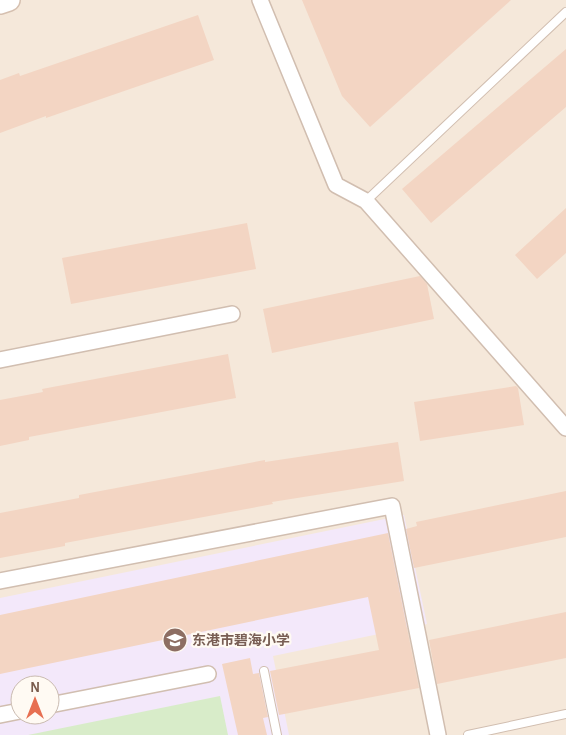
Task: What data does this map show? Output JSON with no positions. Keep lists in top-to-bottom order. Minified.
{"places":{"school or university":["东港市碧海小学"]},"north":"top"}
